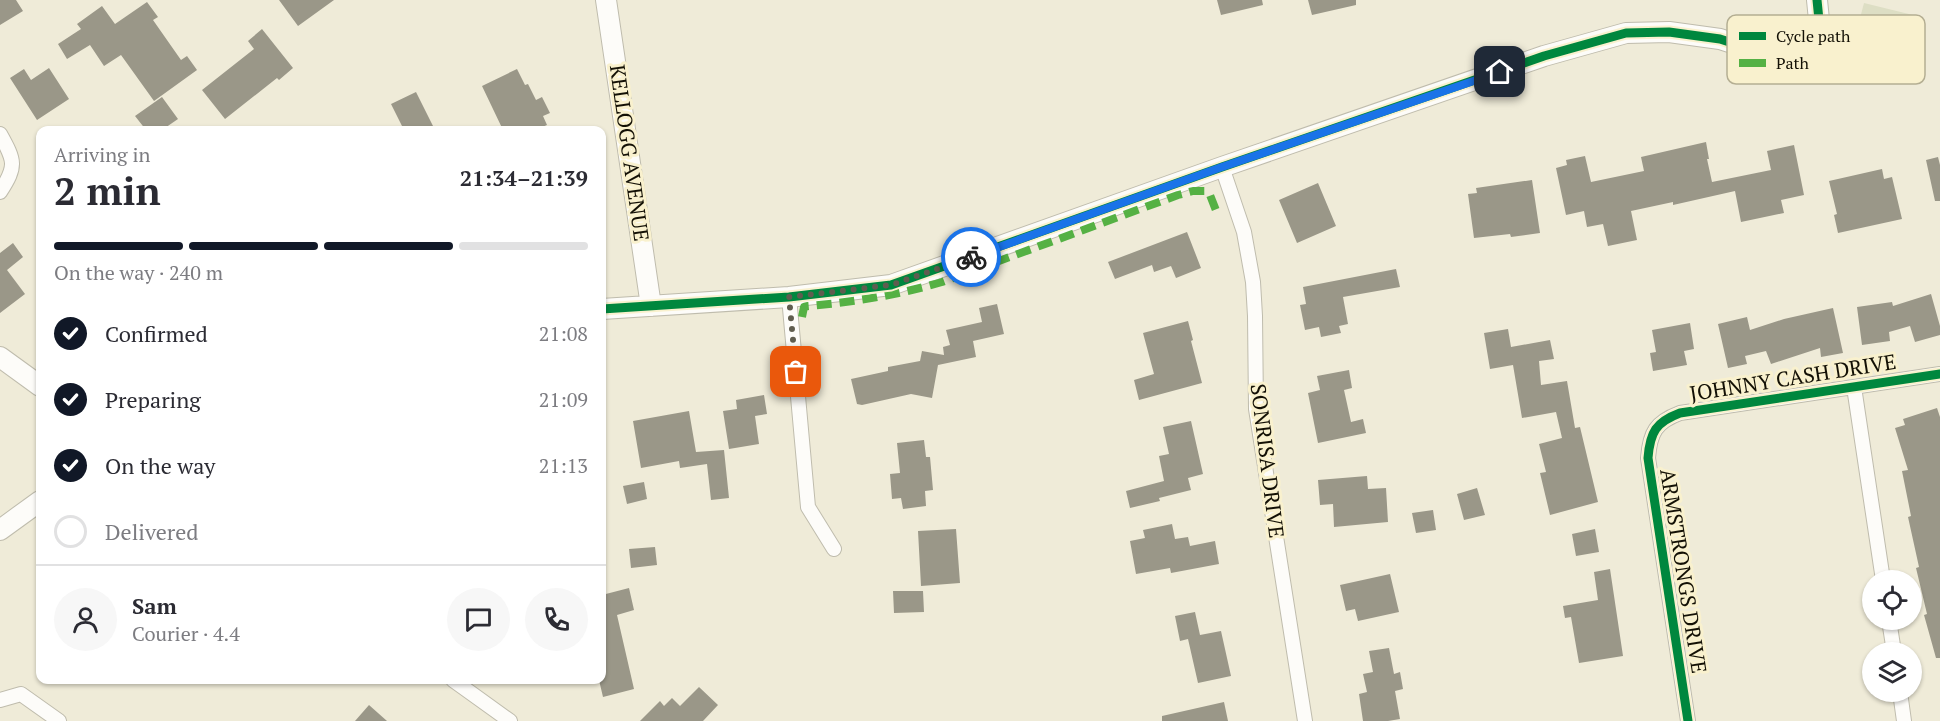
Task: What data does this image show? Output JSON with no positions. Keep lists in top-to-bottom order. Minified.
{"streets":{"street":["KELLOGG AVENUE","JOHNNY CASH DRIVE","SONRISA DRIVE","ARMSTRONGS DRIVE"]},"crossings":[["JOHNNY CASH DRIVE","ARMSTRONGS DRIVE"]],"legend":["Cycle path","Path"],"page":{"heading":["2 min","Arriving in","21:34–21:39"],"panel":["Sam","Courier · 4.4"],"bar":"On the way · 240 m","list":[["Confirmed","21:08"],["Preparing","21:09"],["On the way","21:13"],"Delivered"]}}
